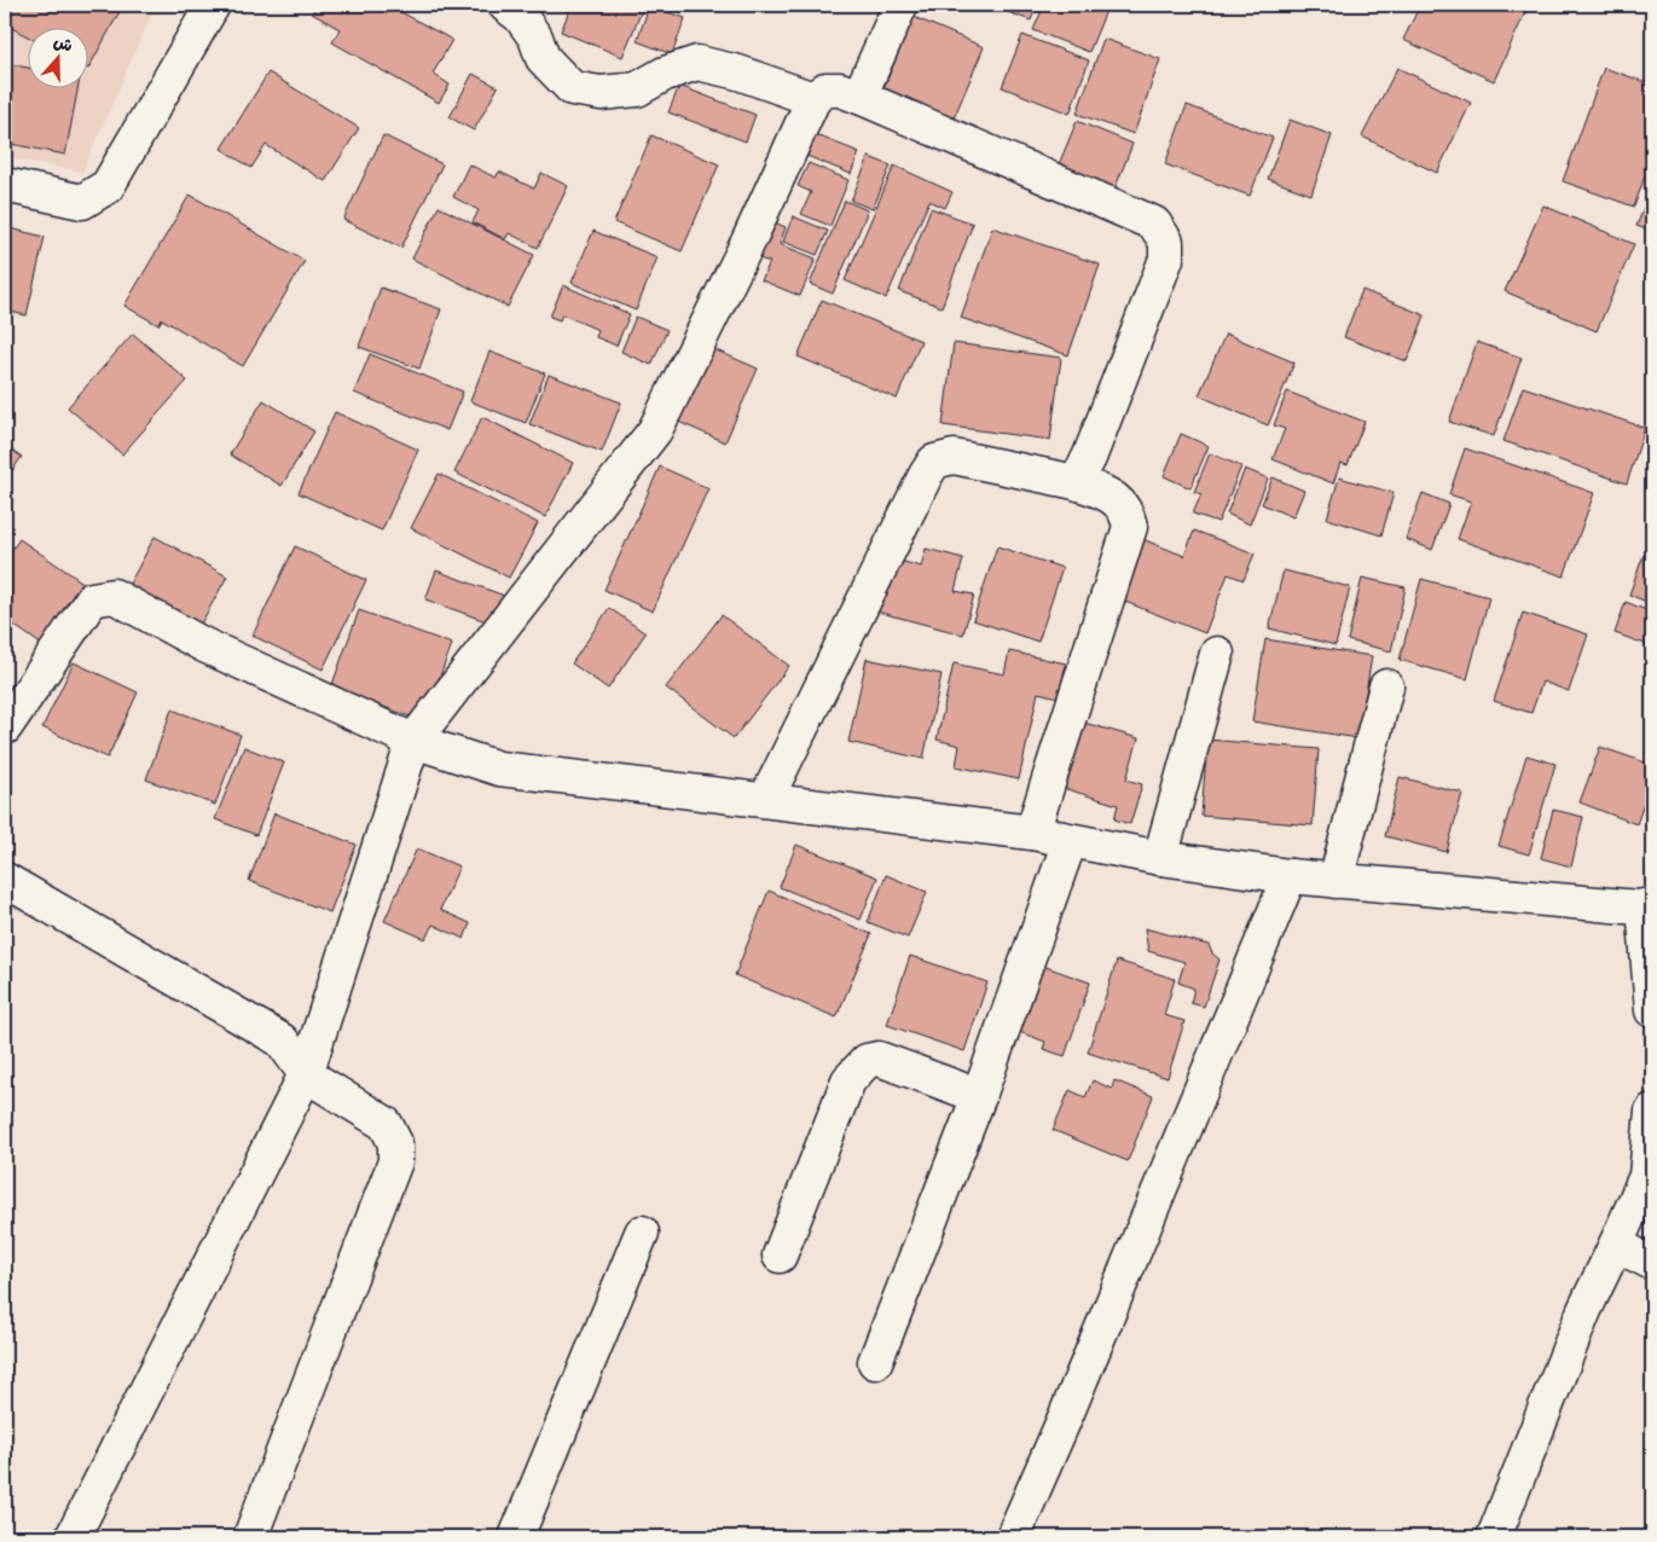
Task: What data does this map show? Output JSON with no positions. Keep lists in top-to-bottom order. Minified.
{"north":"top"}
